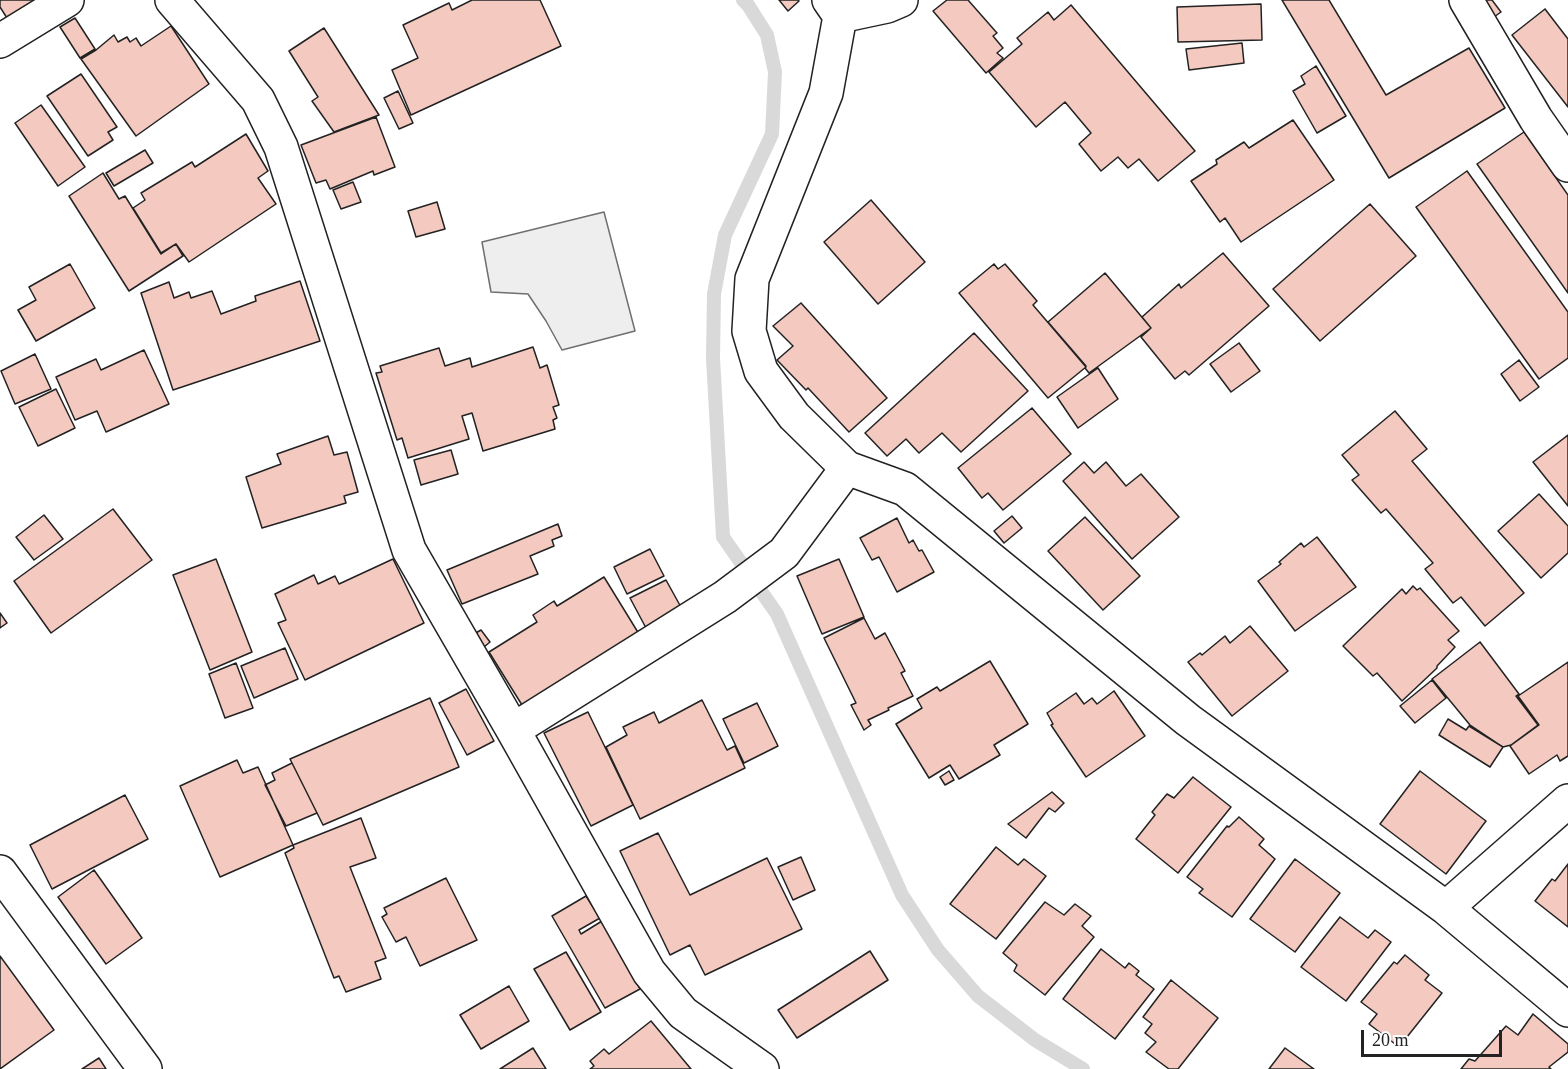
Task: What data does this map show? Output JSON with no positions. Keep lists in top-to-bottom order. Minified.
{"scale_bar":"20 m"}
